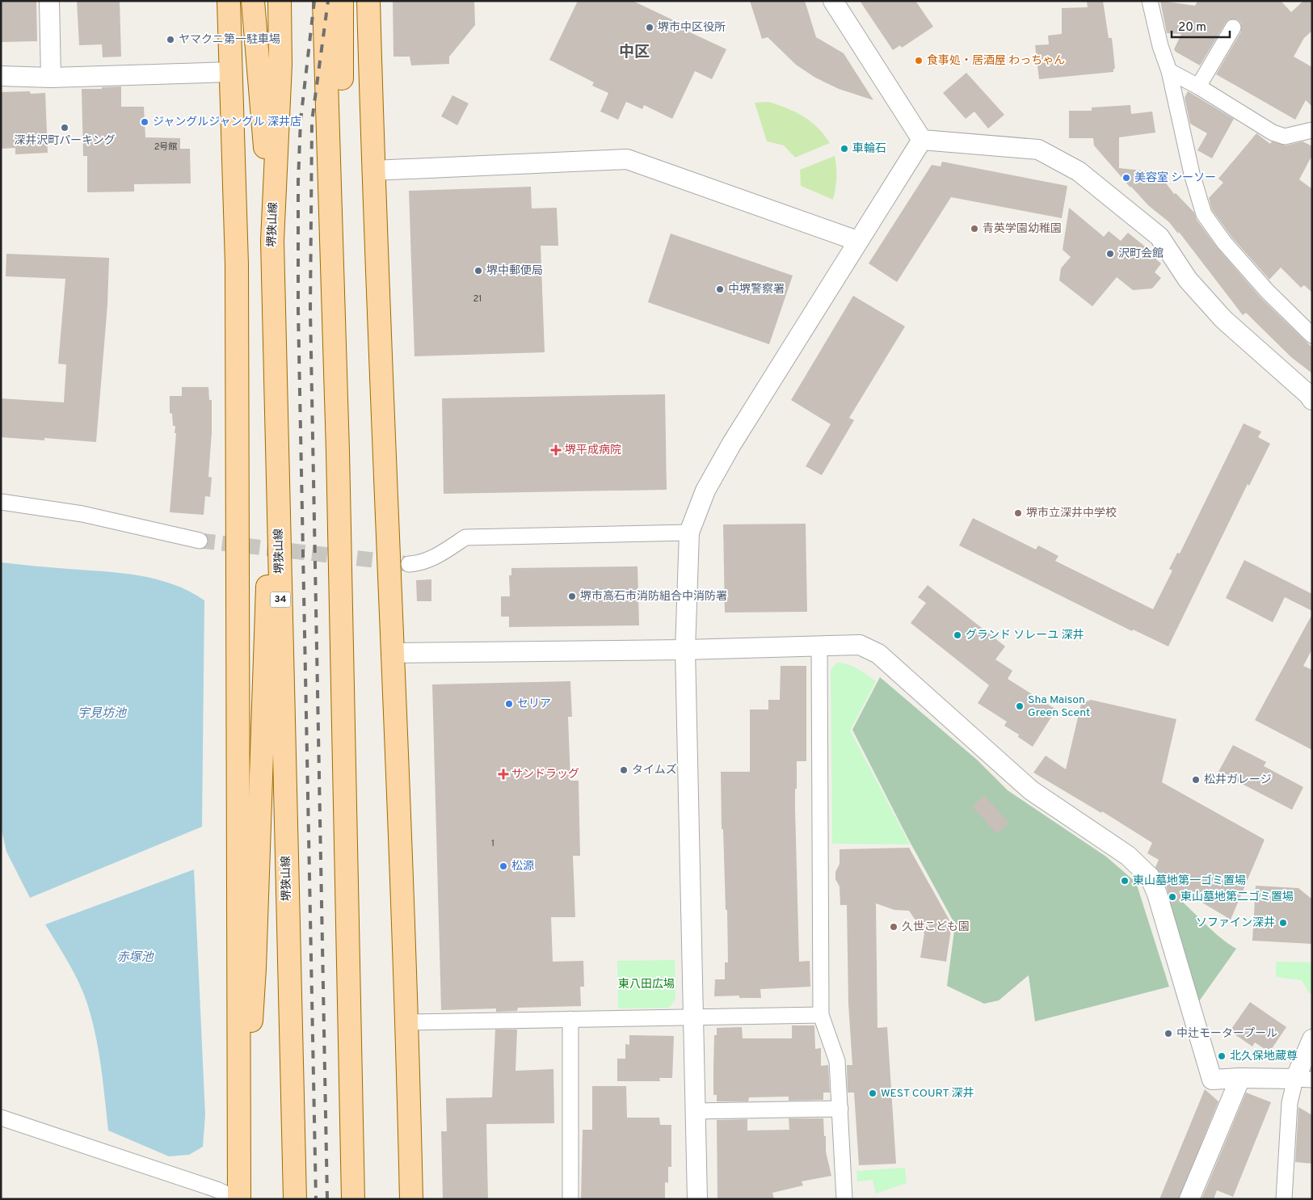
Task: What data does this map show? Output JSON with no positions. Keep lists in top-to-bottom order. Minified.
{"streets":{"main road":["堺狭山線","34"]},"districts":["中区"],"water":["宇見坊池","赤塚池"],"parks":["東八田広場"],"places":{"other":["堺市中区役所","ヤマクニ第一駐車場","食事処・居酒屋 わっちゃん","ジャングルジャングル 深井店","深井沢町パーキング","車輪石","美容室 シーソー","青英学園幼稚園","沢町会館","堺中郵便局","中堺警察署","堺市立深井中学校","堺市高石市消防組合中消防署","グランド ソレーユ 深井","セリア","Sha Maison Green Scent","タイムズ","松井ガレージ","松源","東山墓地第一ゴミ置場","東山墓地第二ゴミ置場","ソファイン深井","久世こども園","中辻モータープール","北久保地蔵尊","WEST COURT 深井"],"health":["堺平成病院","サンドラッグ"]},"house_numbers":["2号館","21","1"],"scale_bar":"20 m"}
